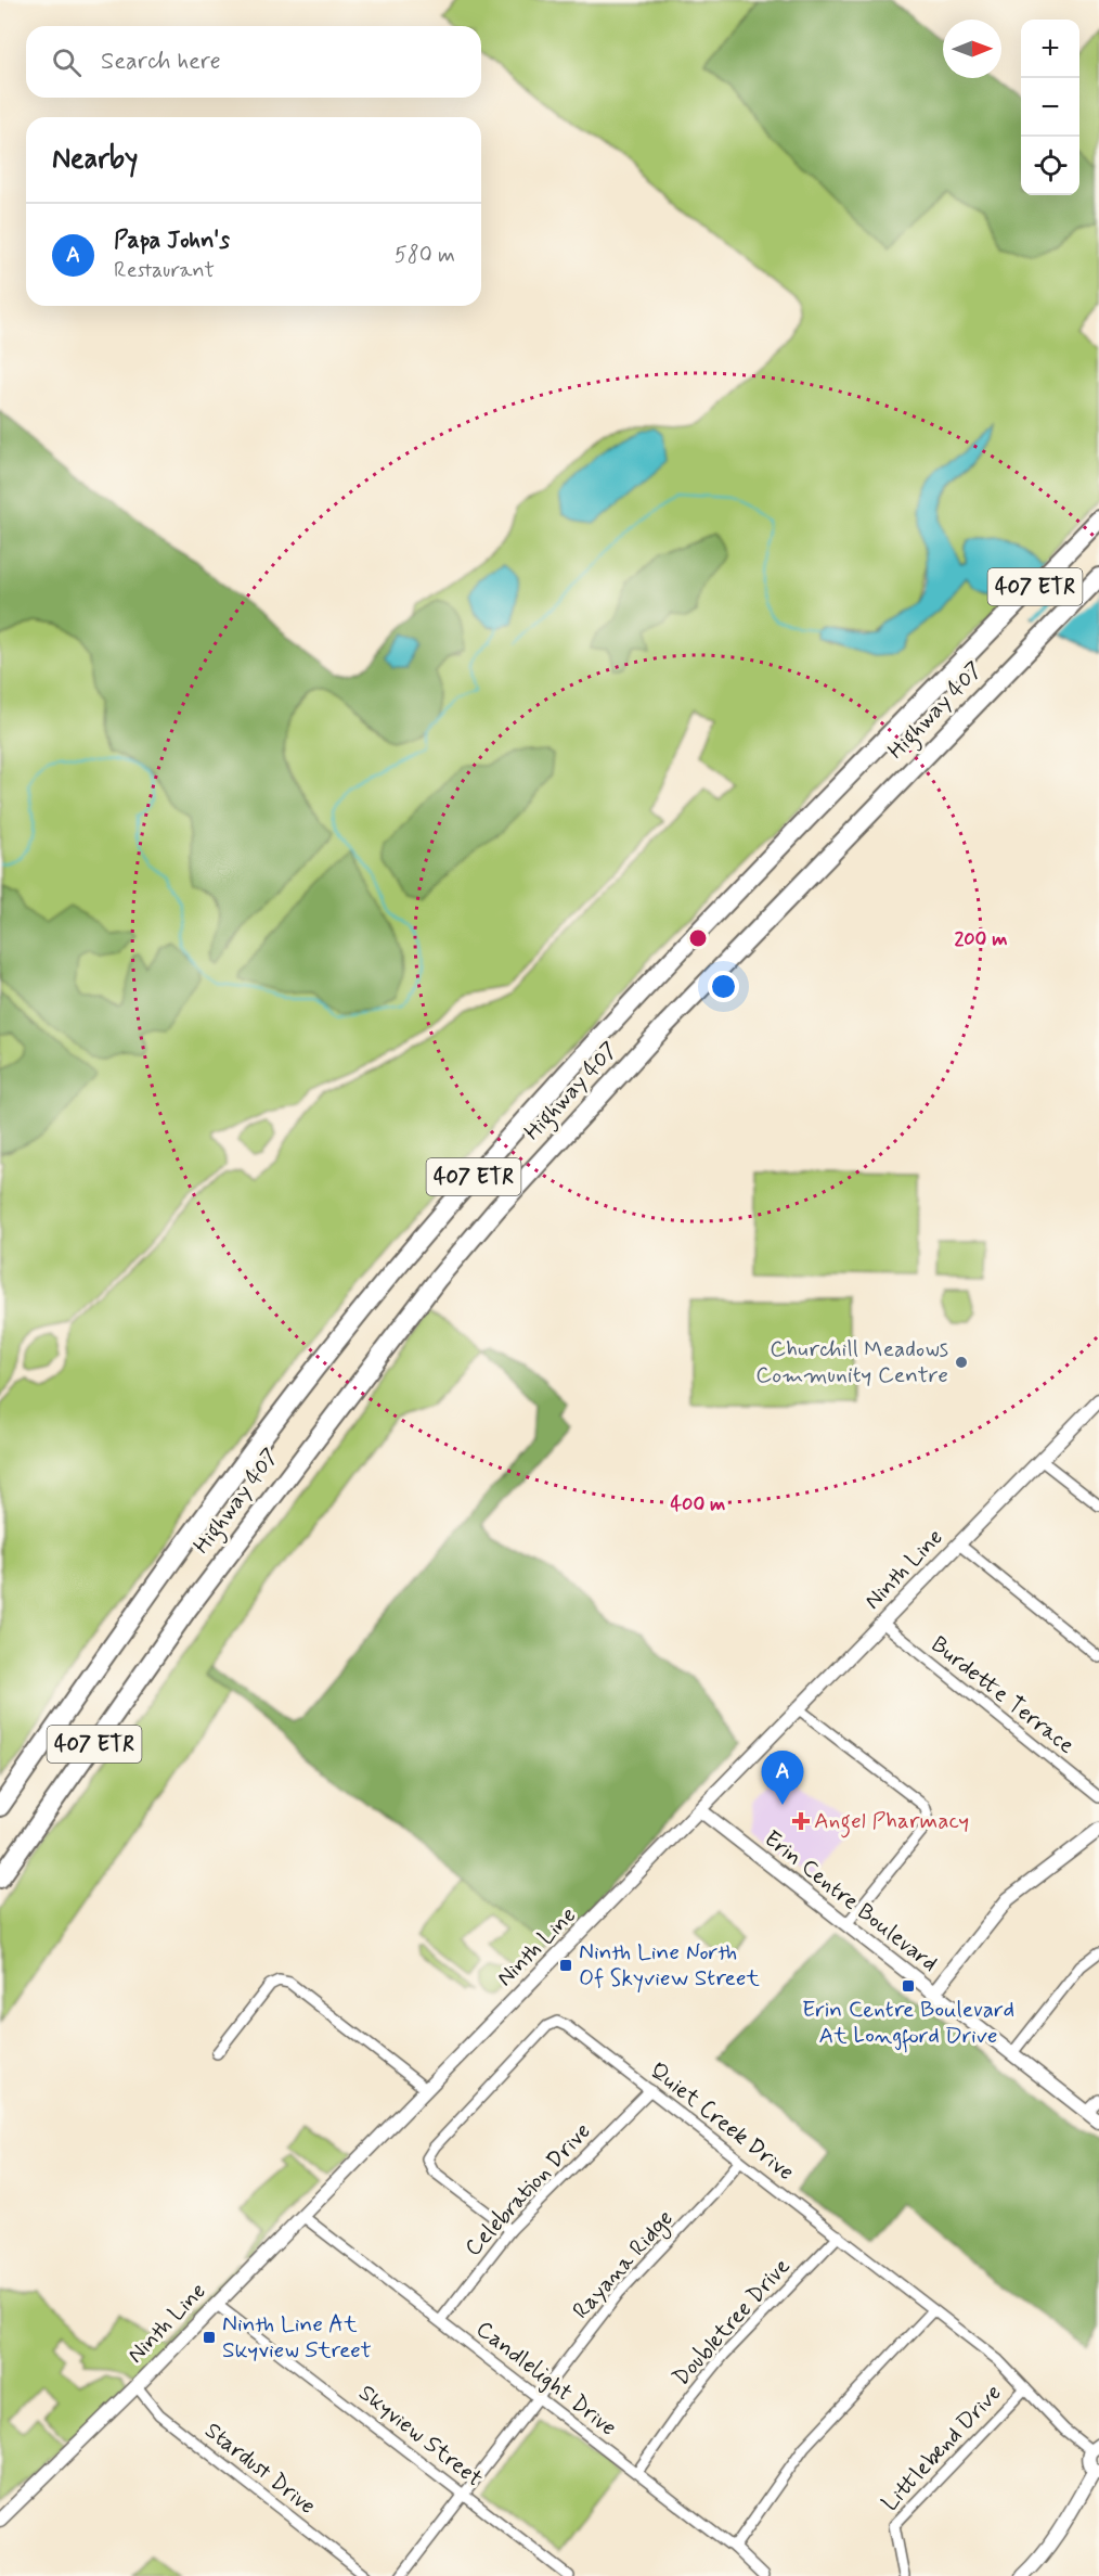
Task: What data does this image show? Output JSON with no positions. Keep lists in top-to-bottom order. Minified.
{"streets":{"highway":["407 ETR","Highway 407"],"main road":["Ninth Line","Erin Centre Boulevard"],"street":["Burdette Terrace","Quiet Creek Drive","Celebration Drive","Rayana Ridge","Doubletree Drive","Candlelight Drive","Skyview Street","Littlebend Drive","Stardust Drive"]},"crossings":[["Ninth Line","Burdette Terrace"],["Ninth Line","Erin Centre Boulevard"],["Ninth Line","Candlelight Drive"],["Ninth Line","Skyview Street"],["Ninth Line","Stardust Drive"],["Quiet Creek Drive","Celebration Drive"],["Quiet Creek Drive","Rayana Ridge"],["Quiet Creek Drive","Doubletree Drive"],["Quiet Creek Drive","Littlebend Drive"],["Celebration Drive","Candlelight Drive"],["Rayana Ridge","Candlelight Drive"],["Rayana Ridge","Skyview Street"],["Doubletree Drive","Candlelight Drive"]],"places":{"other":["Churchill Meadows Community Centre"],"health":["Angel Pharmacy"],"transit":["Ninth Line North Of Skyview Street","Erin Centre Boulevard At Longford Drive","Ninth Line At Skyview Street"]},"north":"right","page":{"map_buttons":["+","−"],"search":"Search here","heading":"Nearby","list":[{"mark":"A","name":"Papa John's","note":"Restaurant","value":"580 m"}],"pins":"A"},"rings":["200 m","400 m"]}
